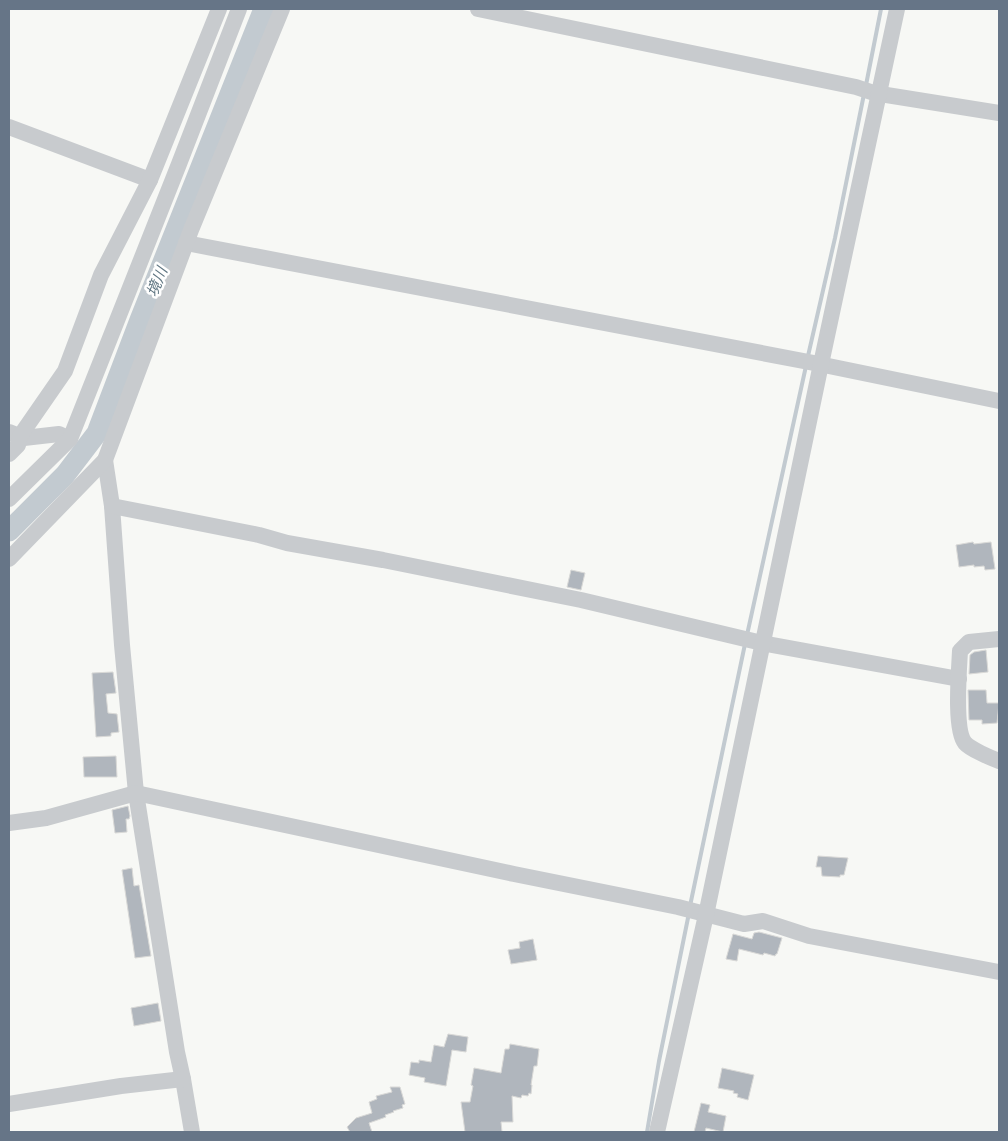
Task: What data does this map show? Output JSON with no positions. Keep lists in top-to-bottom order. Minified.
{"water":["境川"]}
